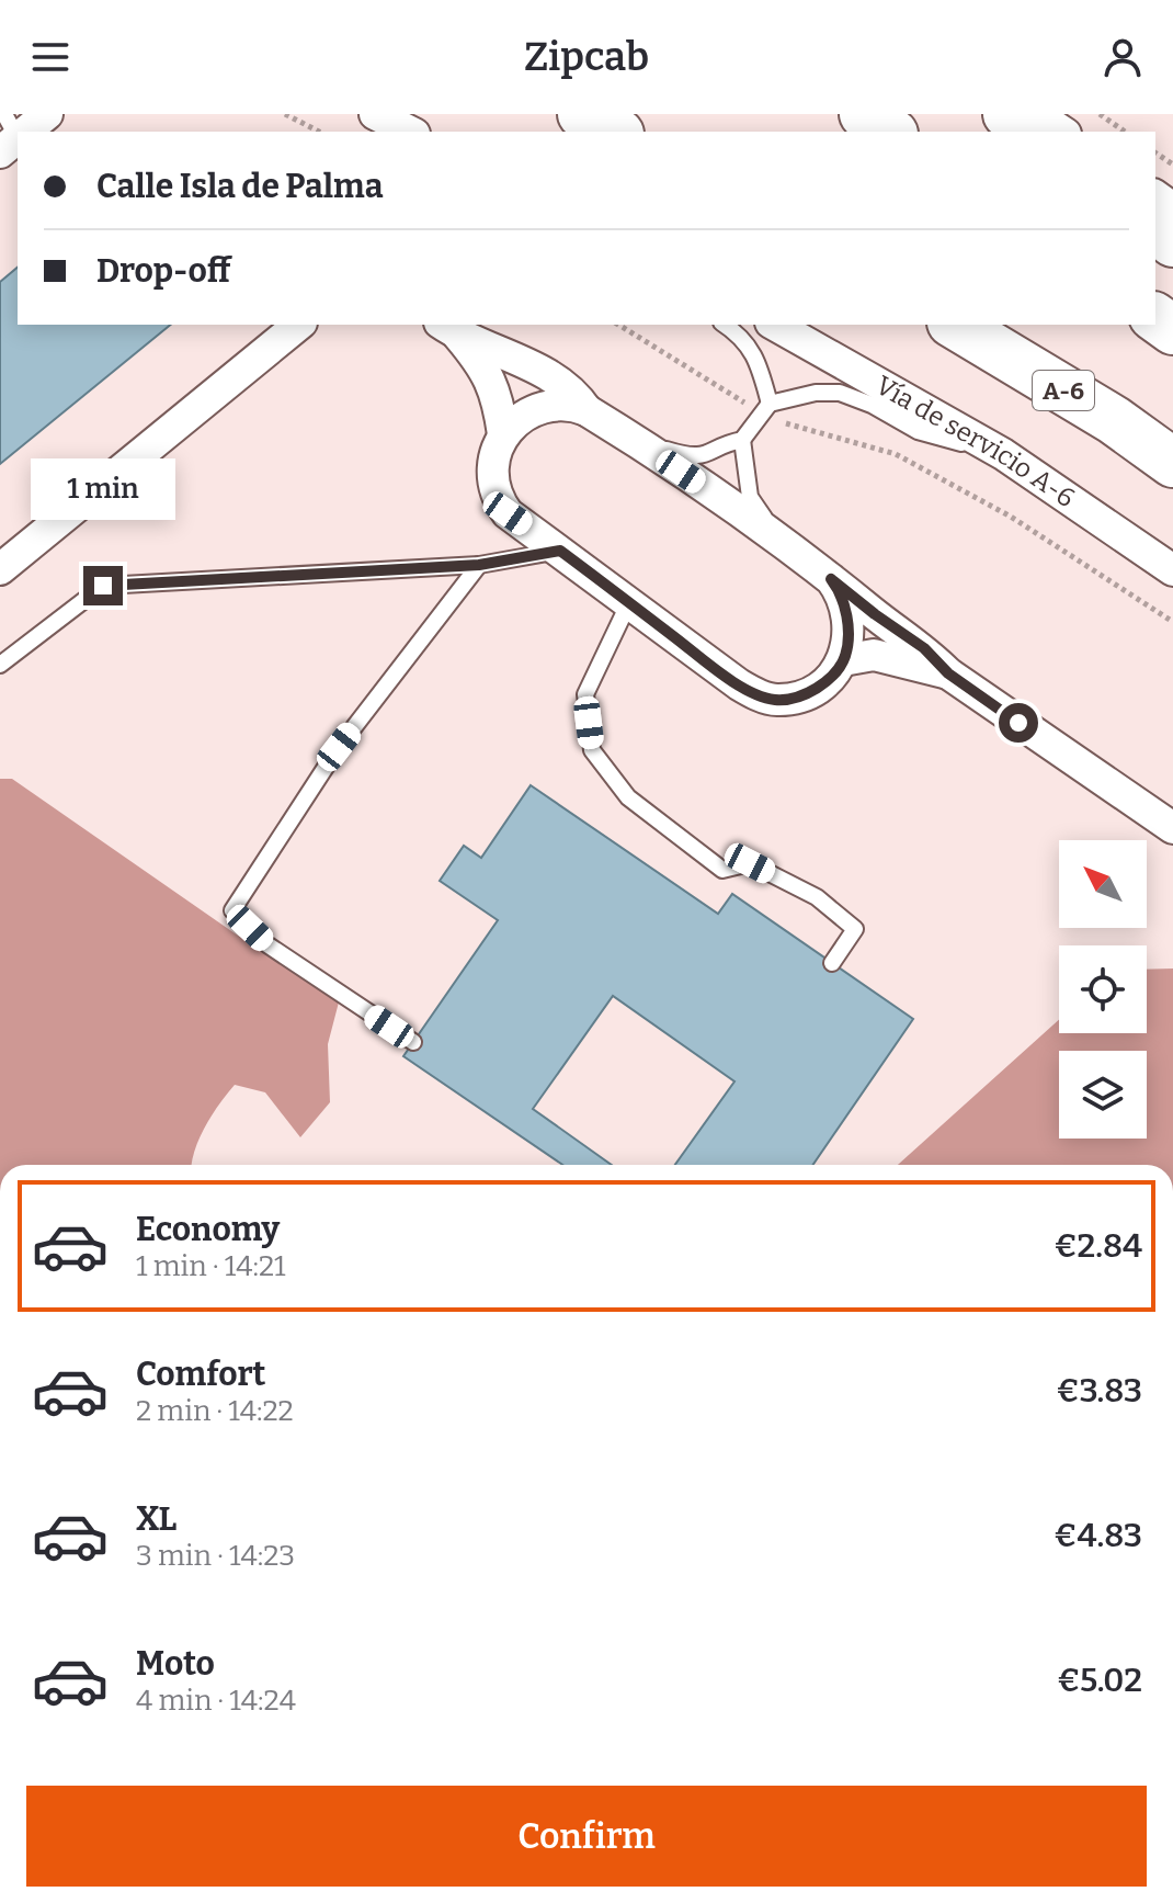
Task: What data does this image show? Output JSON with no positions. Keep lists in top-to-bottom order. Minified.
{"streets":{"highway":["A-6"],"street":["Vía de servicio A-6"]},"north":"top left","page":{"header":"Zipcab","banner":["Calle Isla de Palma","Drop-off"],"bubble":"1 min","list":[{"name":"Economy","note":"1 min · 14:21","value":"€2.84"},{"name":"Comfort","note":"2 min · 14:22","value":"€3.83"},{"name":"XL","note":"3 min · 14:23","value":"€4.83"},{"name":"Moto","note":"4 min · 14:24","value":"€5.02"}],"buttons":"Confirm"}}
